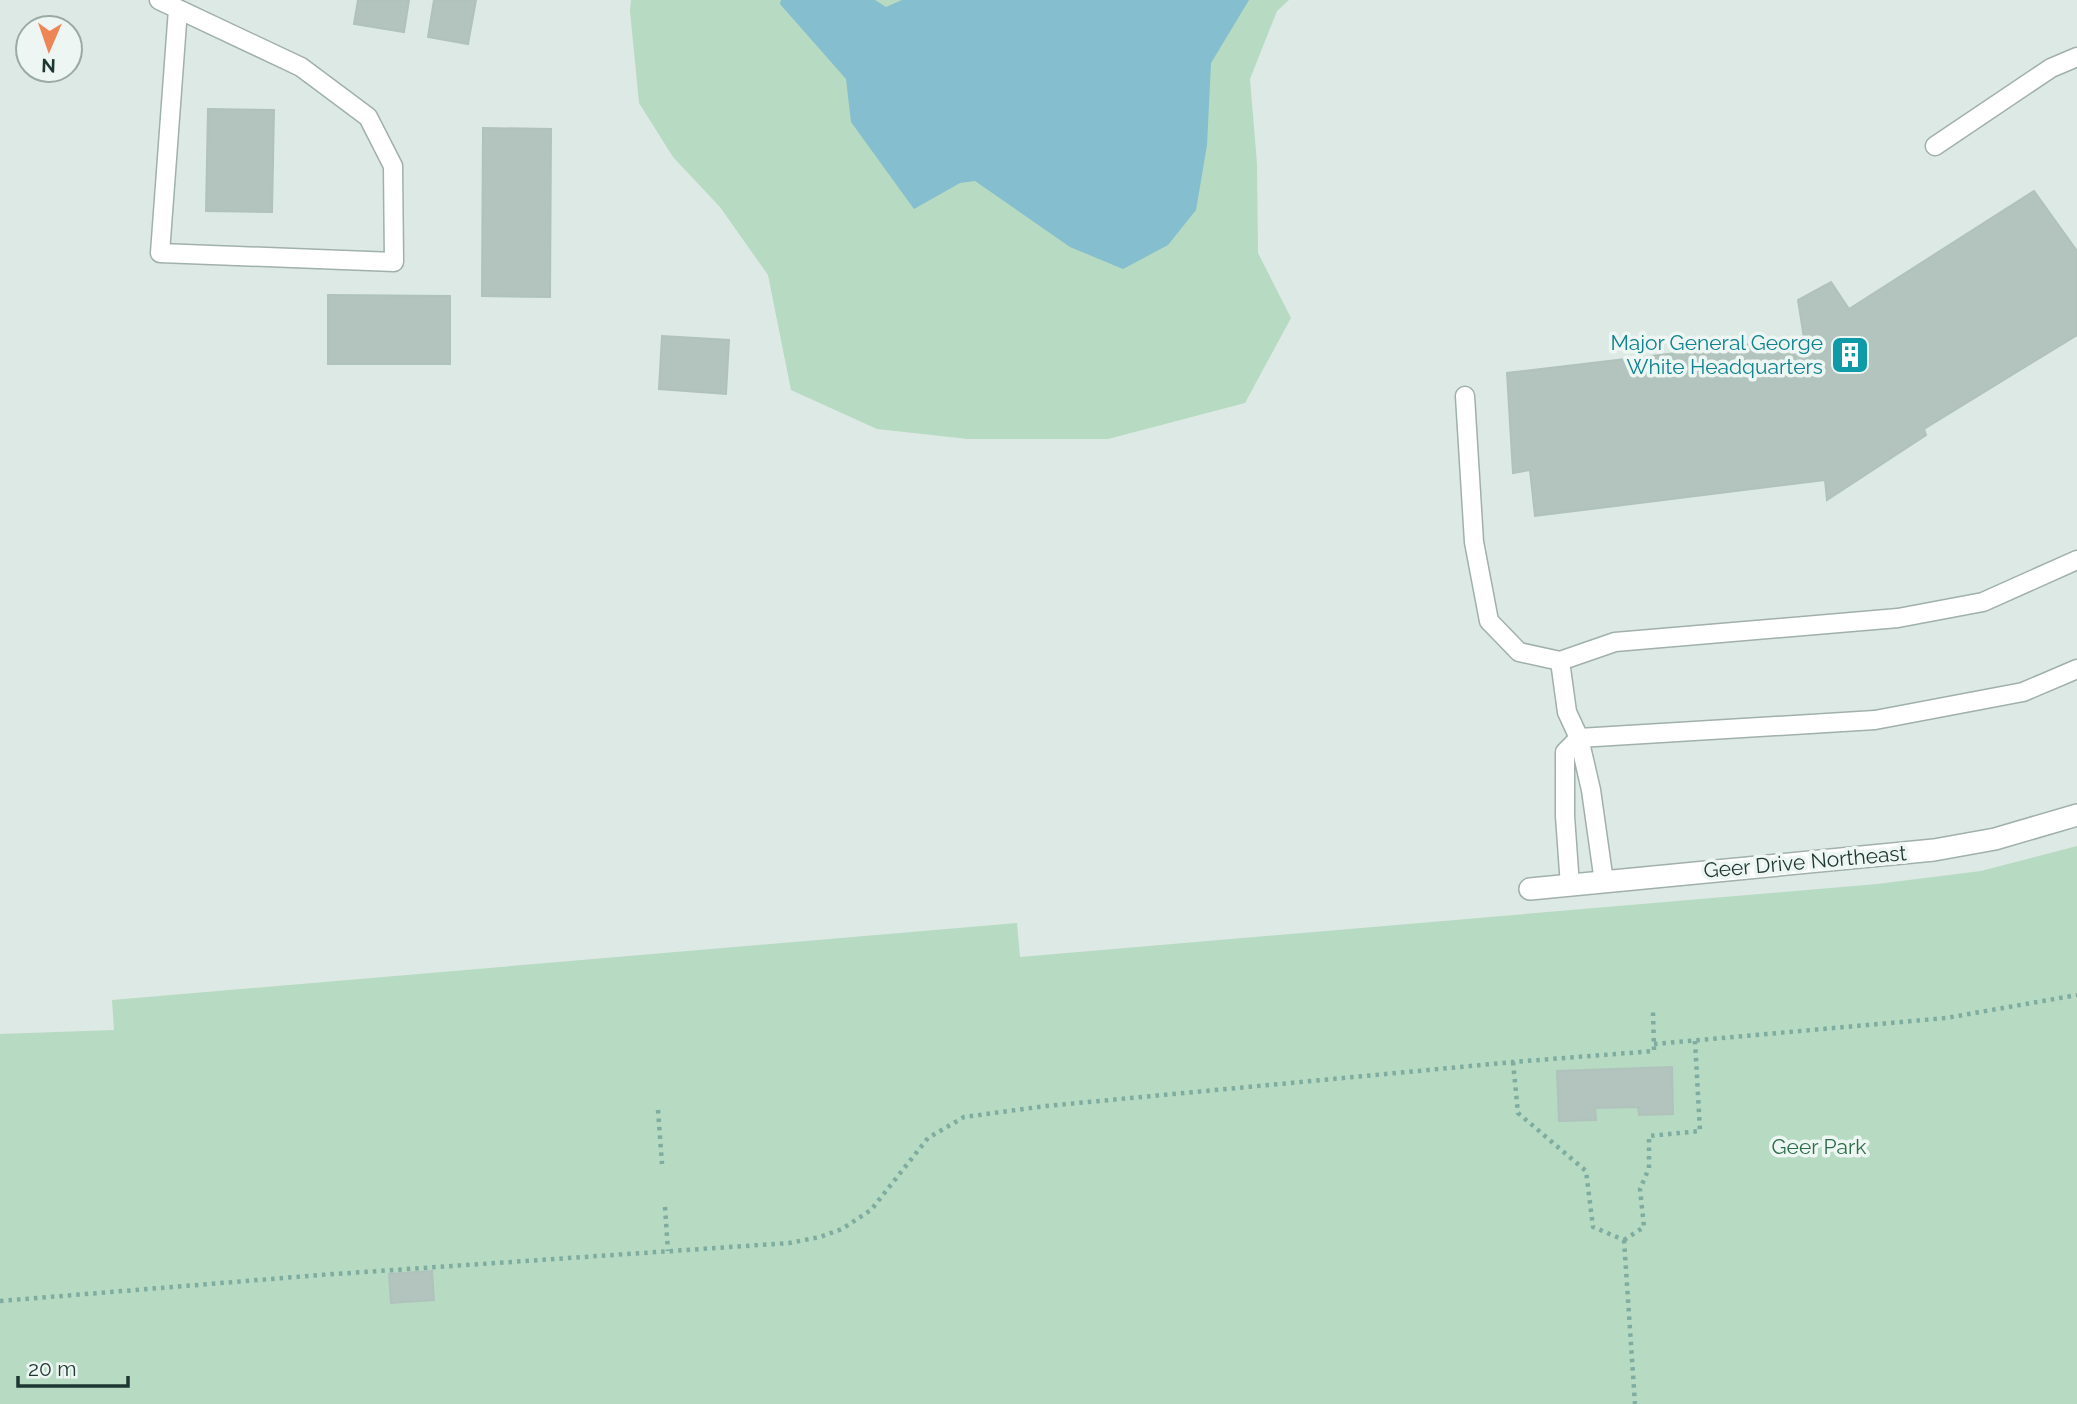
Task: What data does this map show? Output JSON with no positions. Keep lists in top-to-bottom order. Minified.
{"streets":{"street":["Geer Drive Northeast"]},"parks":["Geer Park"],"places":{"building":["Major General George White Headquarters"]},"scale_bar":"20 m","north":"bottom"}
